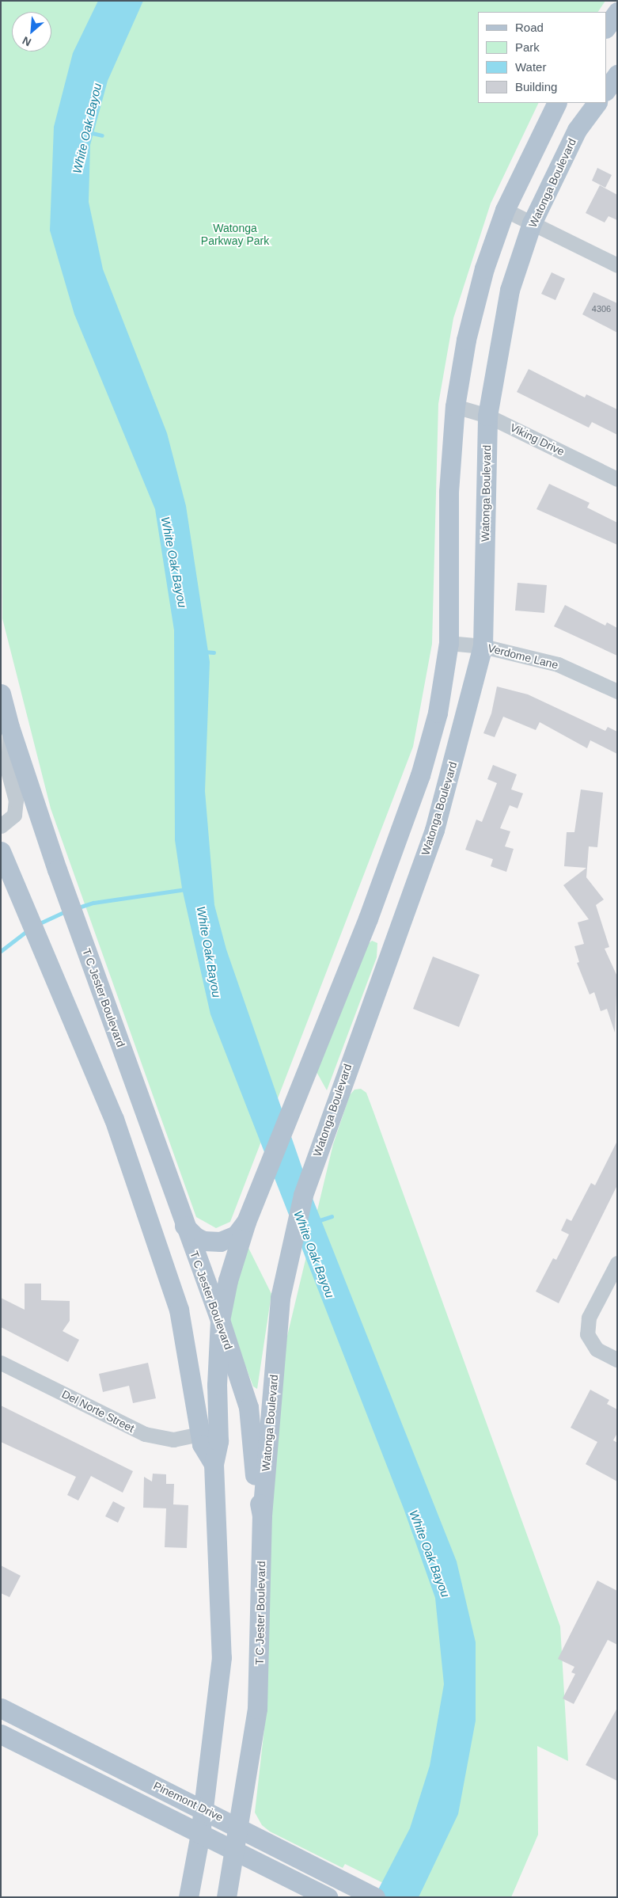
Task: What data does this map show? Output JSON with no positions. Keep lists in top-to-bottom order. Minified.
{"streets":{"main road":["Watonga Boulevard","T C Jester Boulevard","Pinemont Drive"],"street":["Viking Drive","Verdome Lane","Del Norte Street"]},"crossings":[["Watonga Boulevard","Viking Drive"],["Watonga Boulevard","Verdome Lane"],["Watonga Boulevard","T C Jester Boulevard"],["T C Jester Boulevard","Pinemont Drive"]],"water":["White Oak Bayou"],"parks":["Watonga Parkway Park"],"house_numbers":["4306"],"legend":["Road","Park","Water","Building"],"north":"bottom left"}
